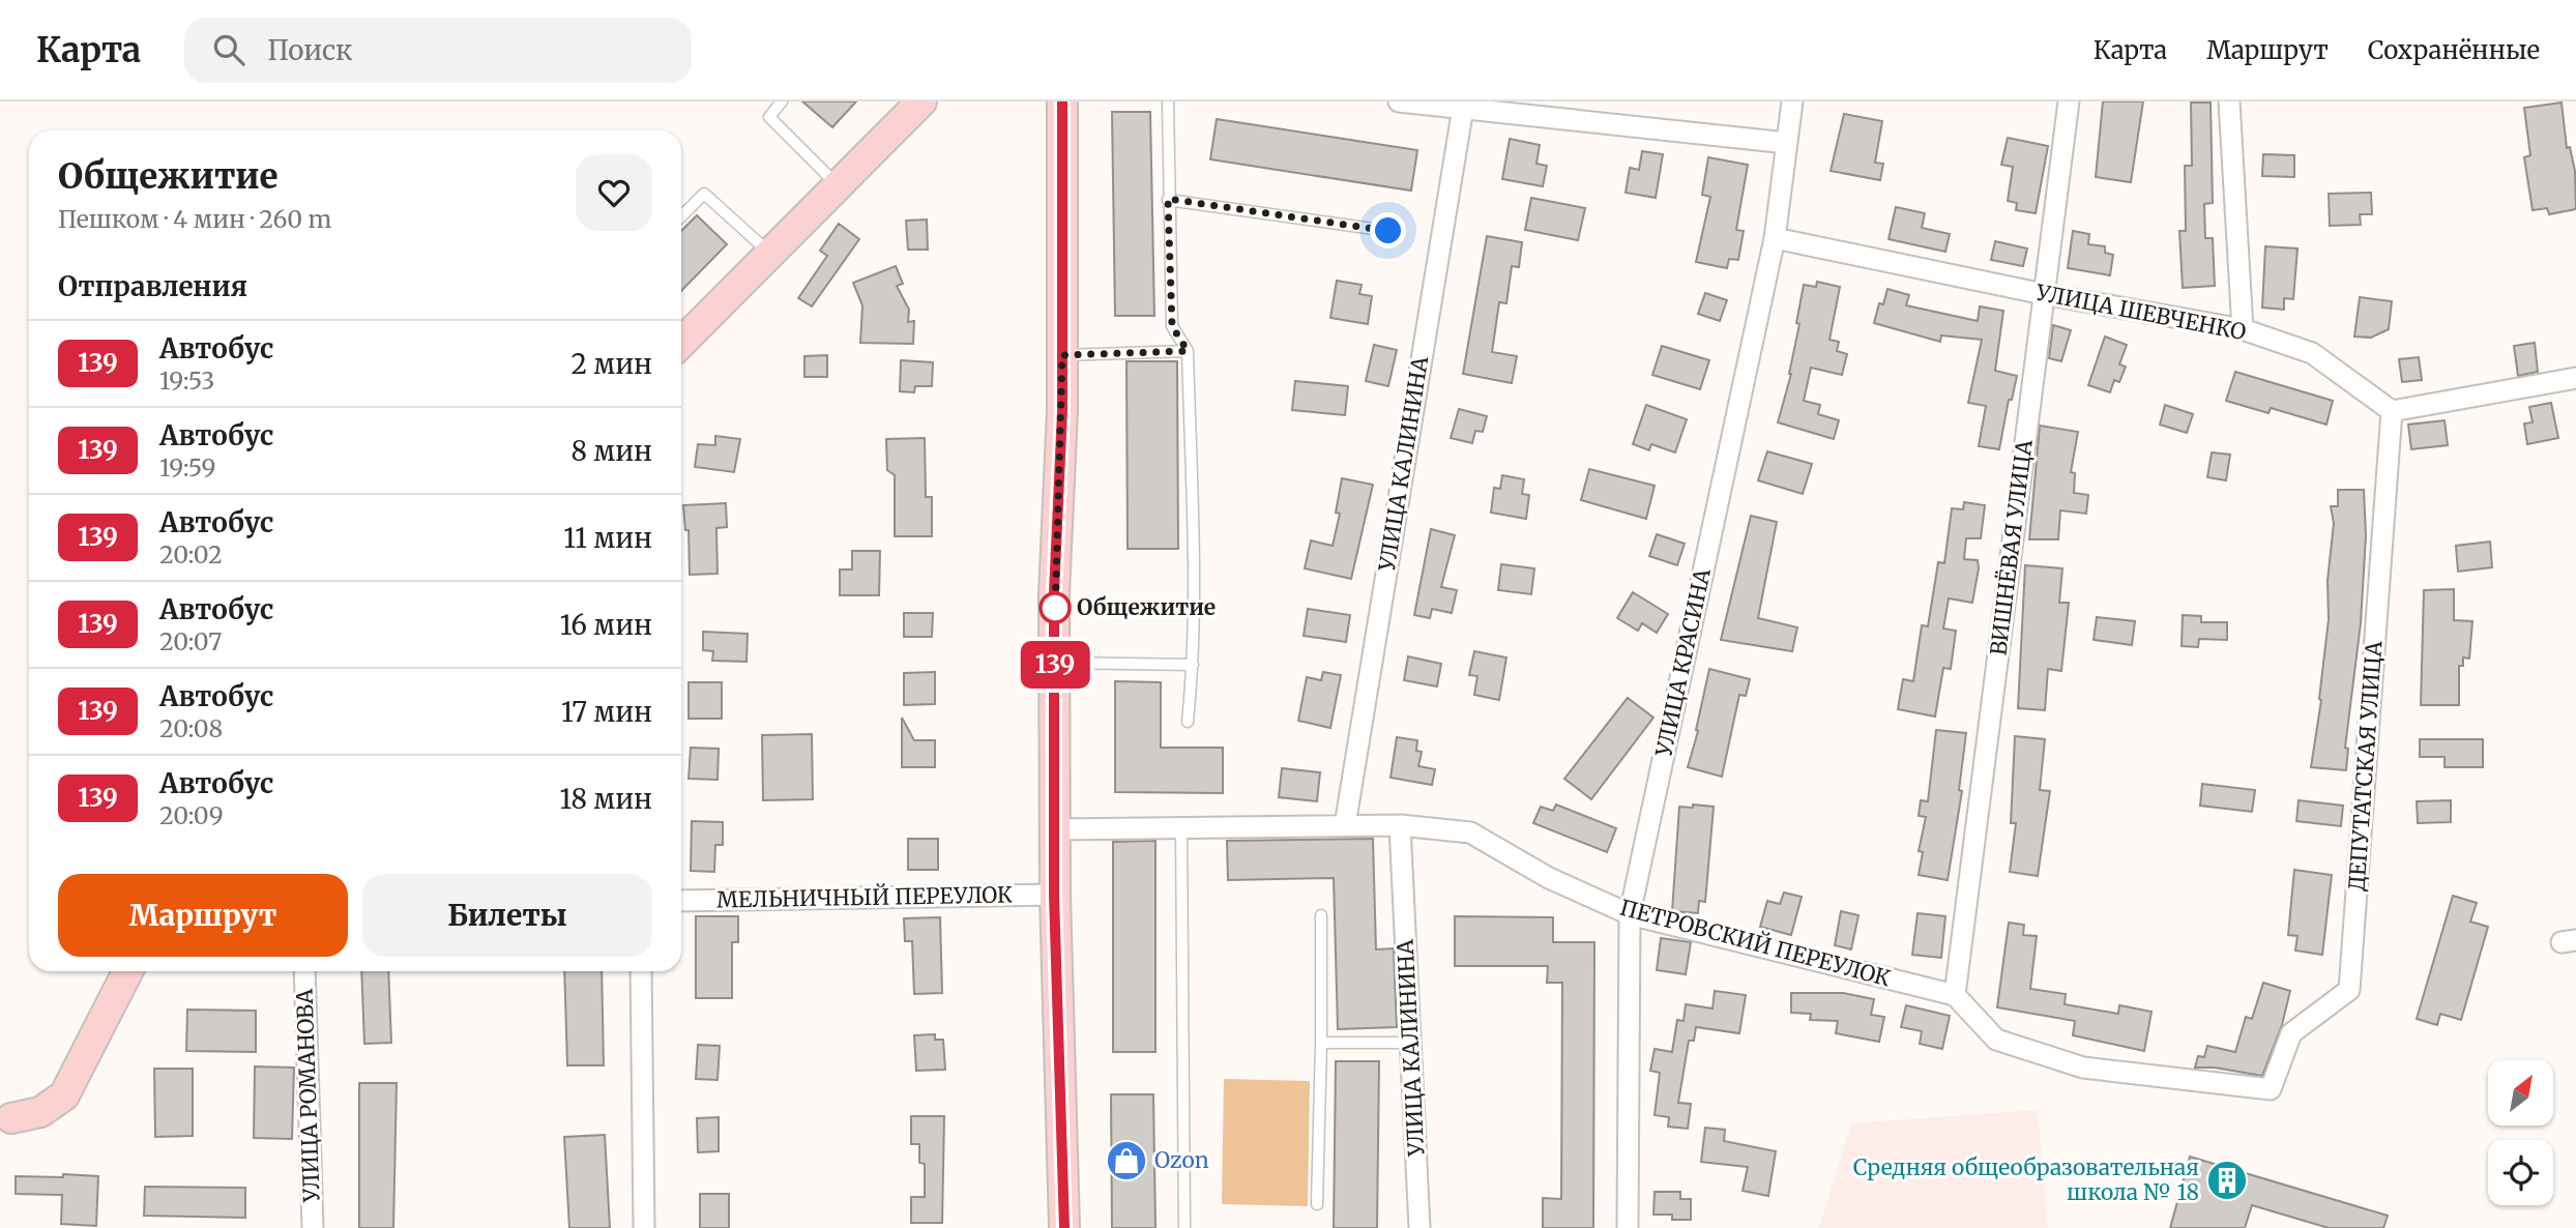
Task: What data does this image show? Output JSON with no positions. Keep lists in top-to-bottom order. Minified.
{"streets":{"street":["УЛИЦА ШЕВЧЕНКО","УЛИЦА КАЛИНИНА","ВИШНЁВАЯ УЛИЦА","УЛИЦА КРАСИНА","ДЕПУТАТСКАЯ УЛИЦА","МЕЛЬНИЧНЫЙ ПЕРЕУЛОК","ПЕТРОВСКИЙ ПЕРЕУЛОК","УЛИЦА РОМАНОВА"]},"crossings":[["УЛИЦА ШЕВЧЕНКО","ВИШНЁВАЯ УЛИЦА"],["УЛИЦА ШЕВЧЕНКО","УЛИЦА КРАСИНА"],["УЛИЦА ШЕВЧЕНКО","ДЕПУТАТСКАЯ УЛИЦА"],["УЛИЦА КАЛИНИНА","ПЕТРОВСКИЙ ПЕРЕУЛОК"],["ВИШНЁВАЯ УЛИЦА","ДЕПУТАТСКАЯ УЛИЦА"],["ВИШНЁВАЯ УЛИЦА","ПЕТРОВСКИЙ ПЕРЕУЛОК"],["УЛИЦА КРАСИНА","ПЕТРОВСКИЙ ПЕРЕУЛОК"],["ДЕПУТАТСКАЯ УЛИЦА","ПЕТРОВСКИЙ ПЕРЕУЛОК"]],"places":{"other":["Общежитие"],"shop":["Ozon"],"building":["Средняя общеобразовательная школа № 18"]},"lines":["bus line 139"],"north":"top right","page":{"header":"Карта","search":"Поиск","nav":["Карта","Маршрут","Сохранённые"],"on_map":"139","heading":[["Общежитие","Пешком · 4 мин · 260 m"],"Отправления"],"list":[{"mark":"139","name":"Автобус","note":"19:53","value":"2 мин"},{"mark":"139","name":"Автобус","note":"19:59","value":"8 мин"},{"mark":"139","name":"Автобус","note":"20:02","value":"11 мин"},{"mark":"139","name":"Автобус","note":"20:07","value":"16 мин"},{"mark":"139","name":"Автобус","note":"20:08","value":"17 мин"},{"mark":"139","name":"Автобус","note":"20:09","value":"18 мин"}],"buttons":["Маршрут","Билеты"]}}
